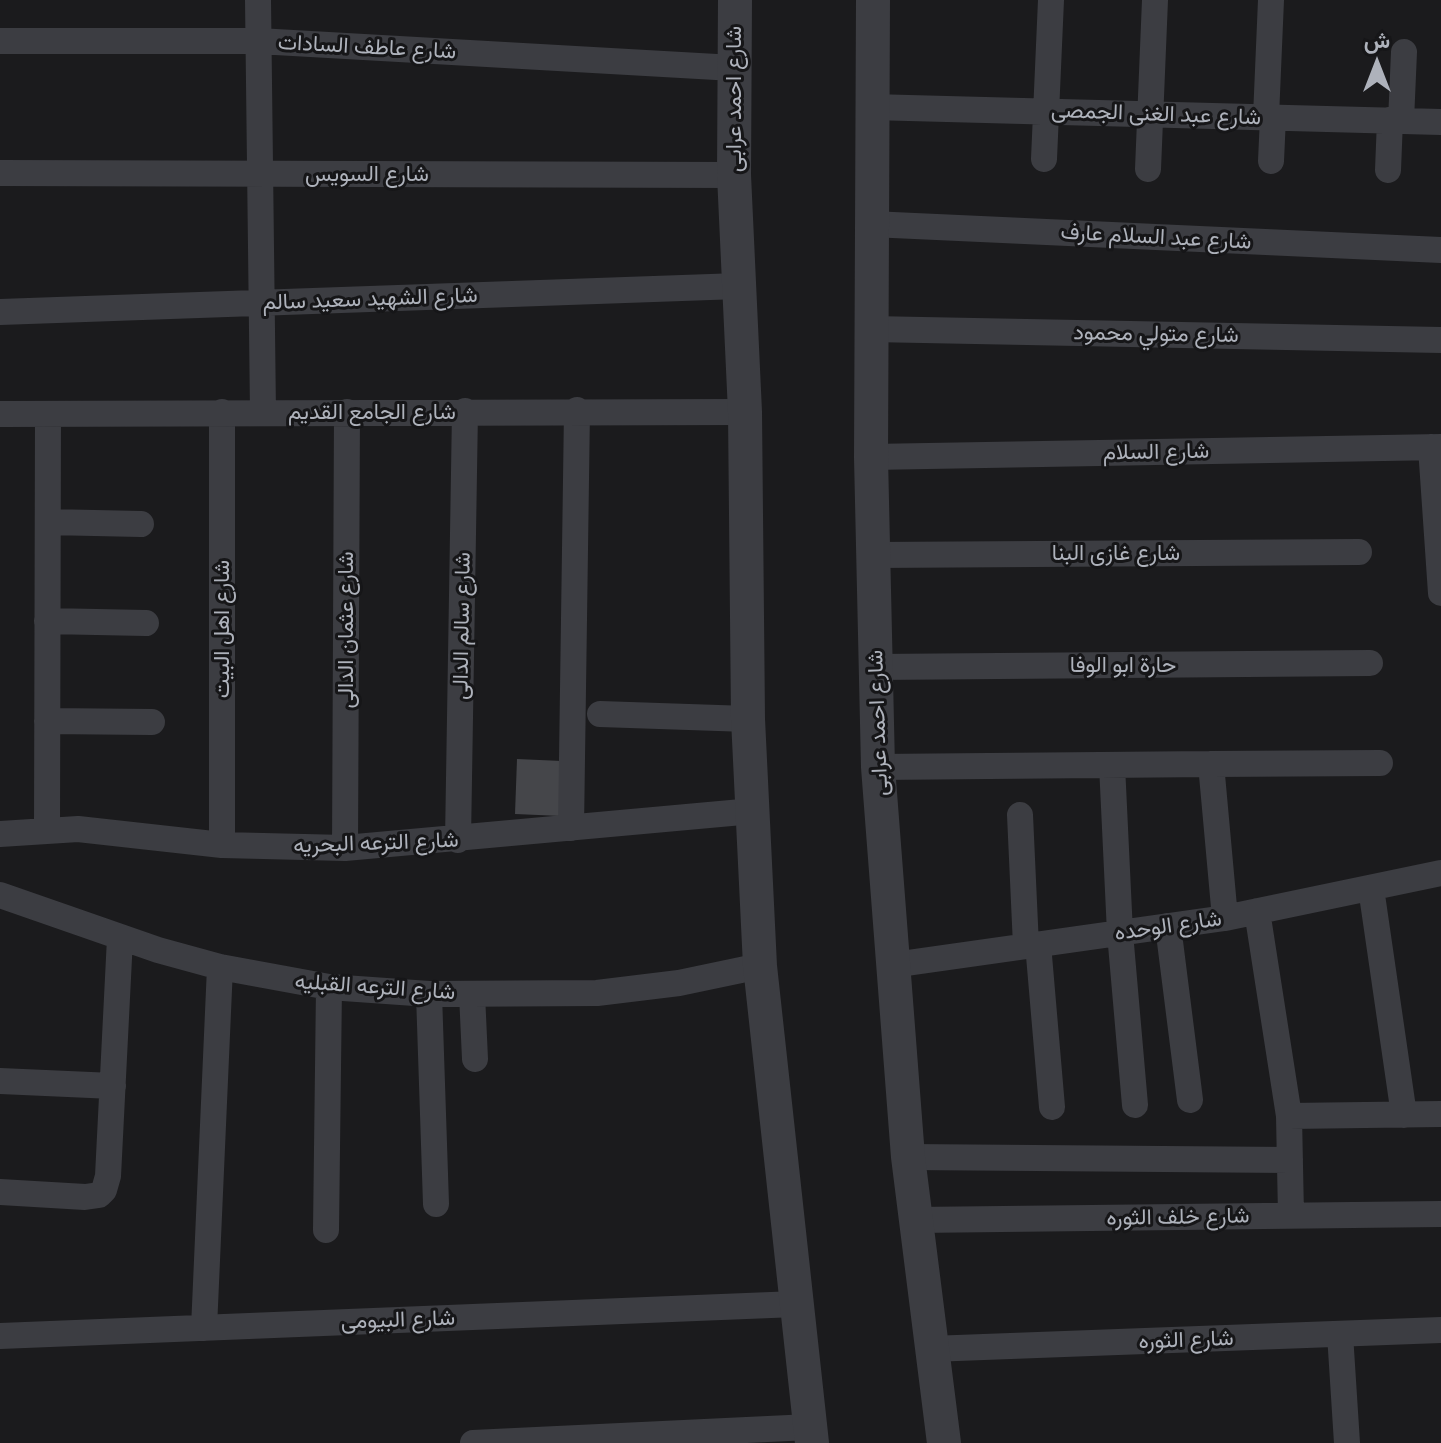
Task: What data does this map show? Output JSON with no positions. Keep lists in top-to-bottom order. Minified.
{"streets":{"street":["شارع عاطف السادات","شارع احمد عرابى","شارع عبد الغنى الجمصى","شارع السويس","شارع عبد السلام عارف","شارع الشهيد سعيد سالم","شارع متولي محمود","شارع الجامع القديم","شارع السلام","شارع غازى البنا","شارع سالم الدالى","شارع اهل البيت","شارع عثمان الدالى","حارة ابو الوفا","شارع الترعه البحريه","شارع الوحده","شارع الترعه القبليه","شارع خلف الثوره","شارع البيومى","شارع الثوره"]},"crossings":[["شارع عاطف السادات","شارع احمد عرابى"],["شارع احمد عرابى","شارع عبد الغنى الجمصى"],["شارع احمد عرابى","شارع السويس"],["شارع احمد عرابى","شارع عبد السلام عارف"],["شارع احمد عرابى","شارع الشهيد سعيد سالم"],["شارع احمد عرابى","شارع متولي محمود"],["شارع احمد عرابى","شارع الجامع القديم"],["شارع احمد عرابى","شارع السلام"],["شارع احمد عرابى","شارع غازى البنا"],["شارع احمد عرابى","حارة ابو الوفا"],["شارع احمد عرابى","شارع الترعه البحريه"],["شارع احمد عرابى","شارع الوحده"],["شارع احمد عرابى","شارع الترعه القبليه"],["شارع احمد عرابى","شارع خلف الثوره"],["شارع احمد عرابى","شارع البيومى"],["شارع احمد عرابى","شارع الثوره"],["شارع الجامع القديم","شارع سالم الدالى"],["شارع الجامع القديم","شارع اهل البيت"],["شارع الجامع القديم","شارع عثمان الدالى"],["شارع سالم الدالى","شارع الترعه البحريه"],["شارع اهل البيت","شارع الترعه البحريه"],["شارع عثمان الدالى","شارع الترعه البحريه"]],"north":"top"}
